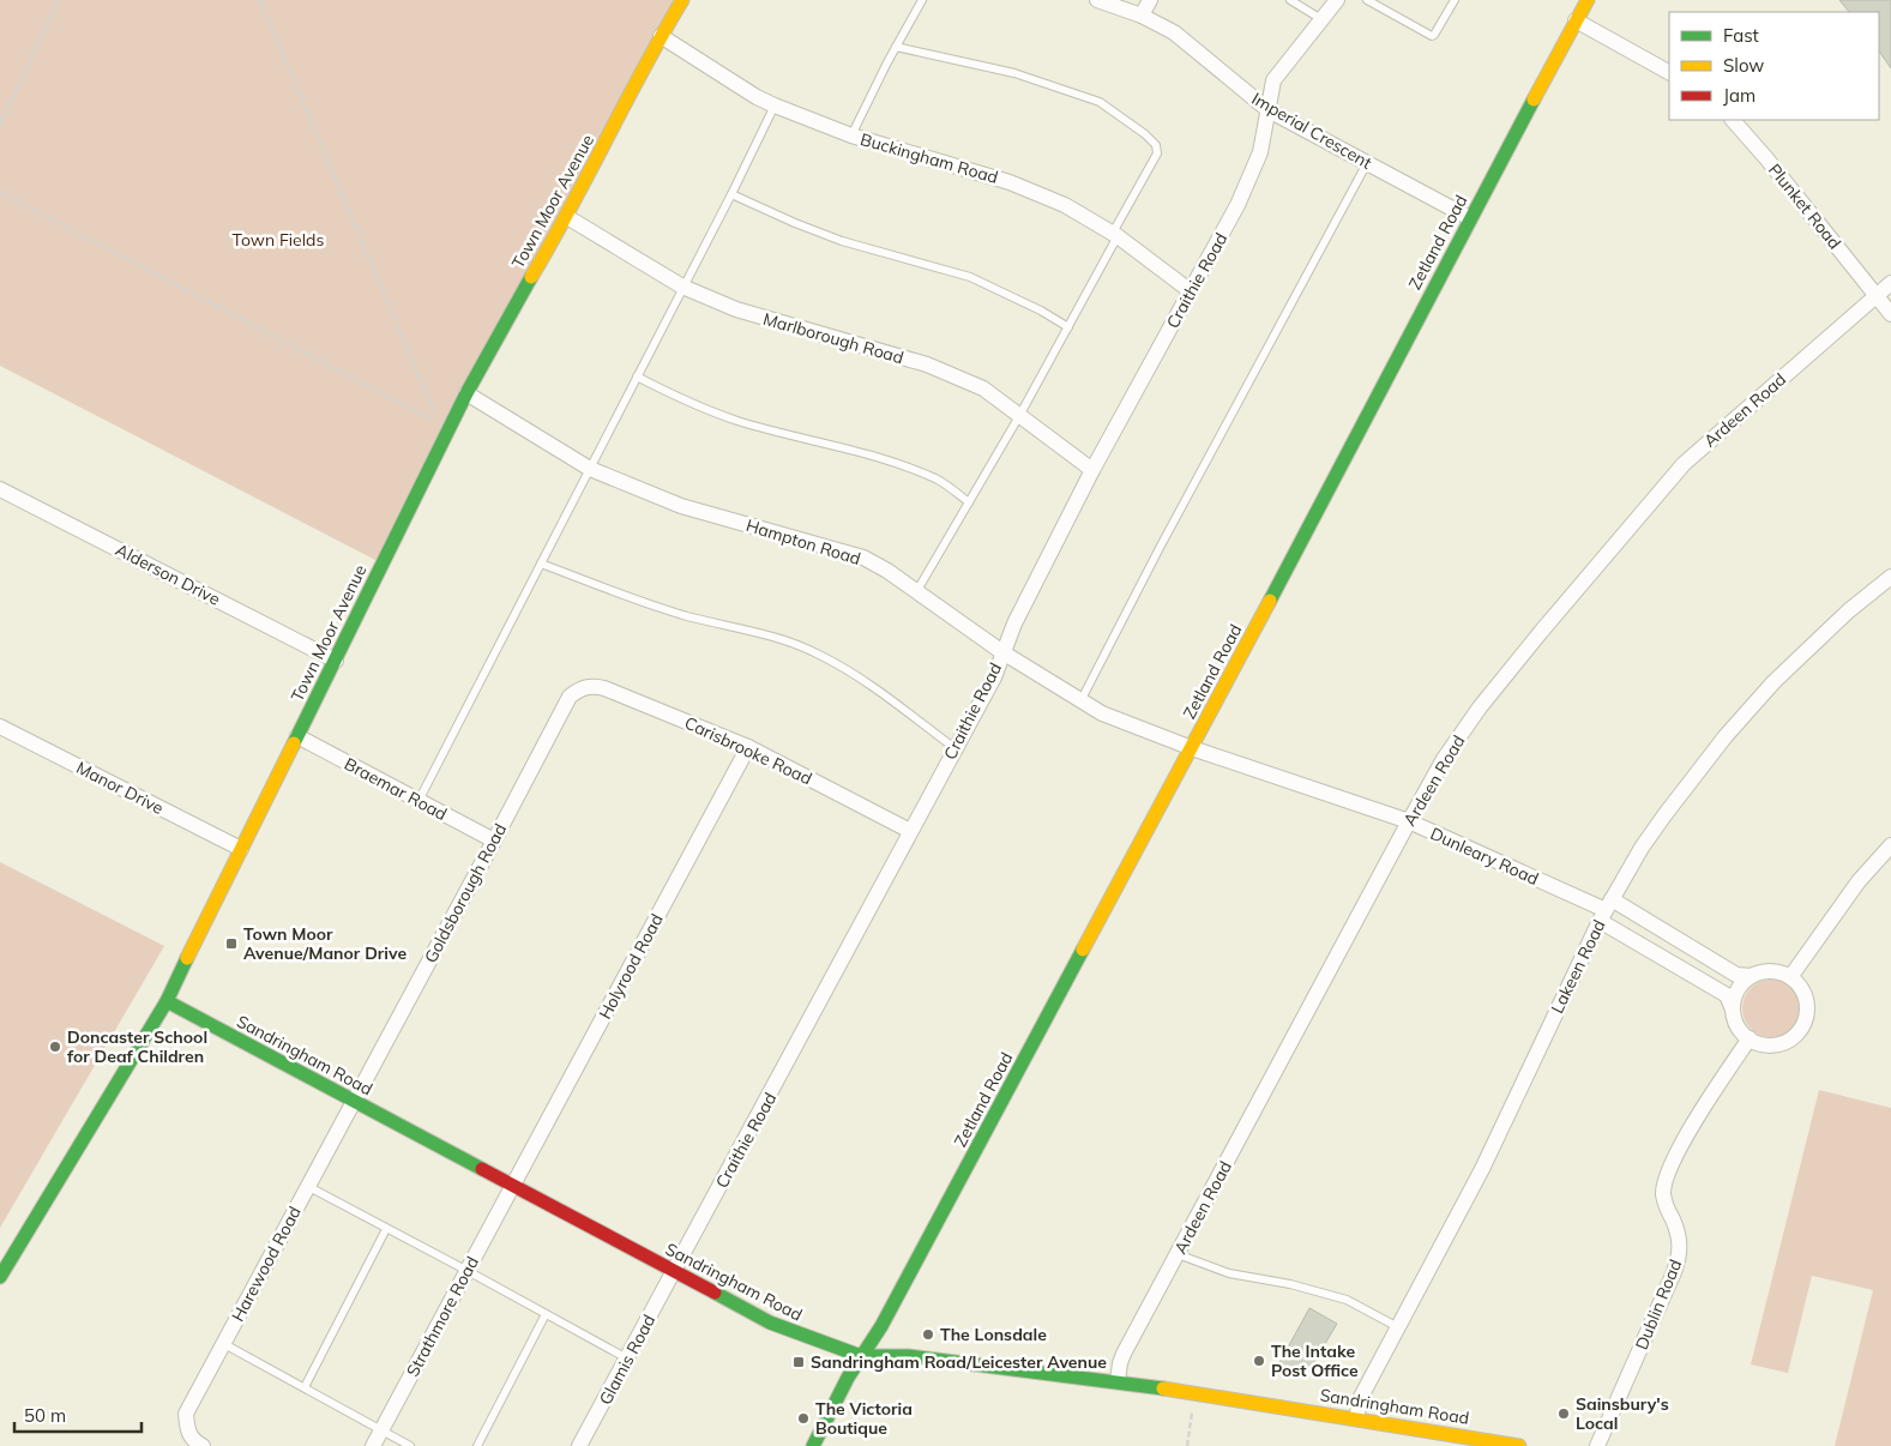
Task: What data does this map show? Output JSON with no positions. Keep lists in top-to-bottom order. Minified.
{"streets":{"street":["Imperial Crescent","Buckingham Road","Town Moor Avenue","Plunket Road","Zetland Road","Craithie Road","Marlborough Road","Ardeen Road","Hampton Road","Alderson Drive","Carisbrooke Road","Manor Drive","Braemar Road","Dunleary Road","Goldsborough Road","Holyrood Road","Lakeen Road","Sandringham Road","Harewood Road","Dublin Road","Strathmore Road","Glamis Road"]},"crossings":[["Imperial Crescent","Zetland Road"],["Imperial Crescent","Craithie Road"],["Buckingham Road","Town Moor Avenue"],["Buckingham Road","Craithie Road"],["Town Moor Avenue","Marlborough Road"],["Town Moor Avenue","Hampton Road"],["Town Moor Avenue","Alderson Drive"],["Town Moor Avenue","Manor Drive"],["Town Moor Avenue","Braemar Road"],["Town Moor Avenue","Sandringham Road"],["Plunket Road","Ardeen Road"],["Zetland Road","Hampton Road"],["Zetland Road","Dunleary Road"],["Zetland Road","Sandringham Road"],["Craithie Road","Marlborough Road"],["Craithie Road","Hampton Road"],["Craithie Road","Carisbrooke Road"],["Craithie Road","Sandringham Road"],["Craithie Road","Glamis Road"],["Ardeen Road","Dunleary Road"],["Ardeen Road","Sandringham Road"],["Hampton Road","Dunleary Road"],["Carisbrooke Road","Goldsborough Road"],["Carisbrooke Road","Holyrood Road"],["Braemar Road","Goldsborough Road"],["Dunleary Road","Lakeen Road"],["Dunleary Road","Dublin Road"],["Goldsborough Road","Sandringham Road"],["Goldsborough Road","Harewood Road"],["Holyrood Road","Sandringham Road"],["Holyrood Road","Strathmore Road"],["Lakeen Road","Sandringham Road"],["Sandringham Road","Harewood Road"],["Sandringham Road","Strathmore Road"],["Sandringham Road","Glamis Road"]],"parks":["Town Fields"],"places":{"transit":["Town Moor Avenue/Manor Drive","Sandringham Road/Leicester Avenue"],"other":["Doncaster School for Deaf Children","The Lonsdale","The Intake Post Office","Sainsbury's Local","The Victoria Boutique"]},"legend":["Fast","Slow","Jam"],"scale_bar":"50 m"}
